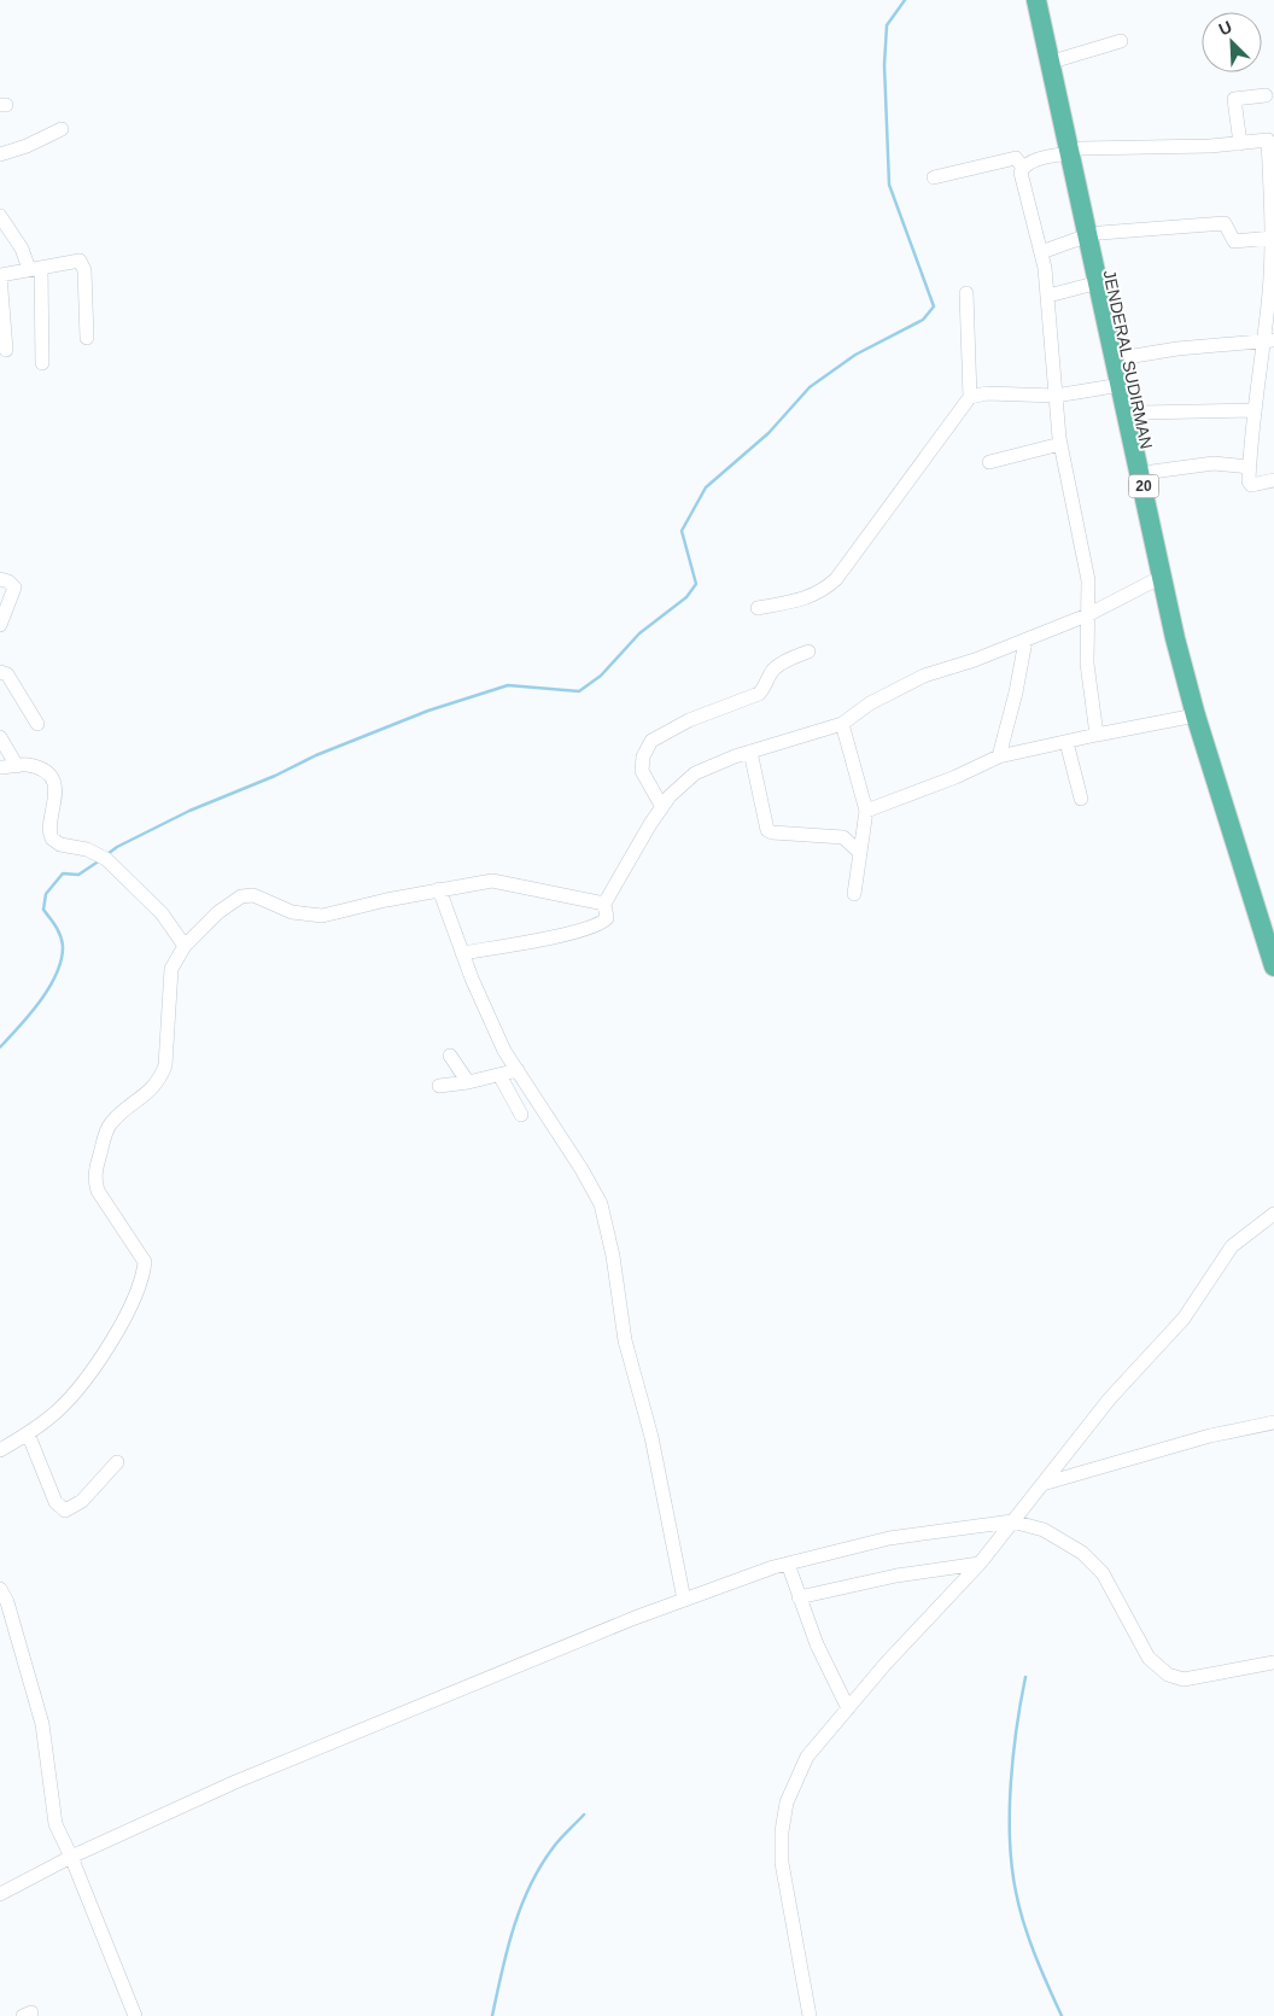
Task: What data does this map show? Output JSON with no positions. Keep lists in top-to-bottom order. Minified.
{"streets":{"highway":["JENDERAL SUDIRMAN","20"]},"crossings":[["JENDERAL SUDIRMAN","20"]],"north":"top left"}
